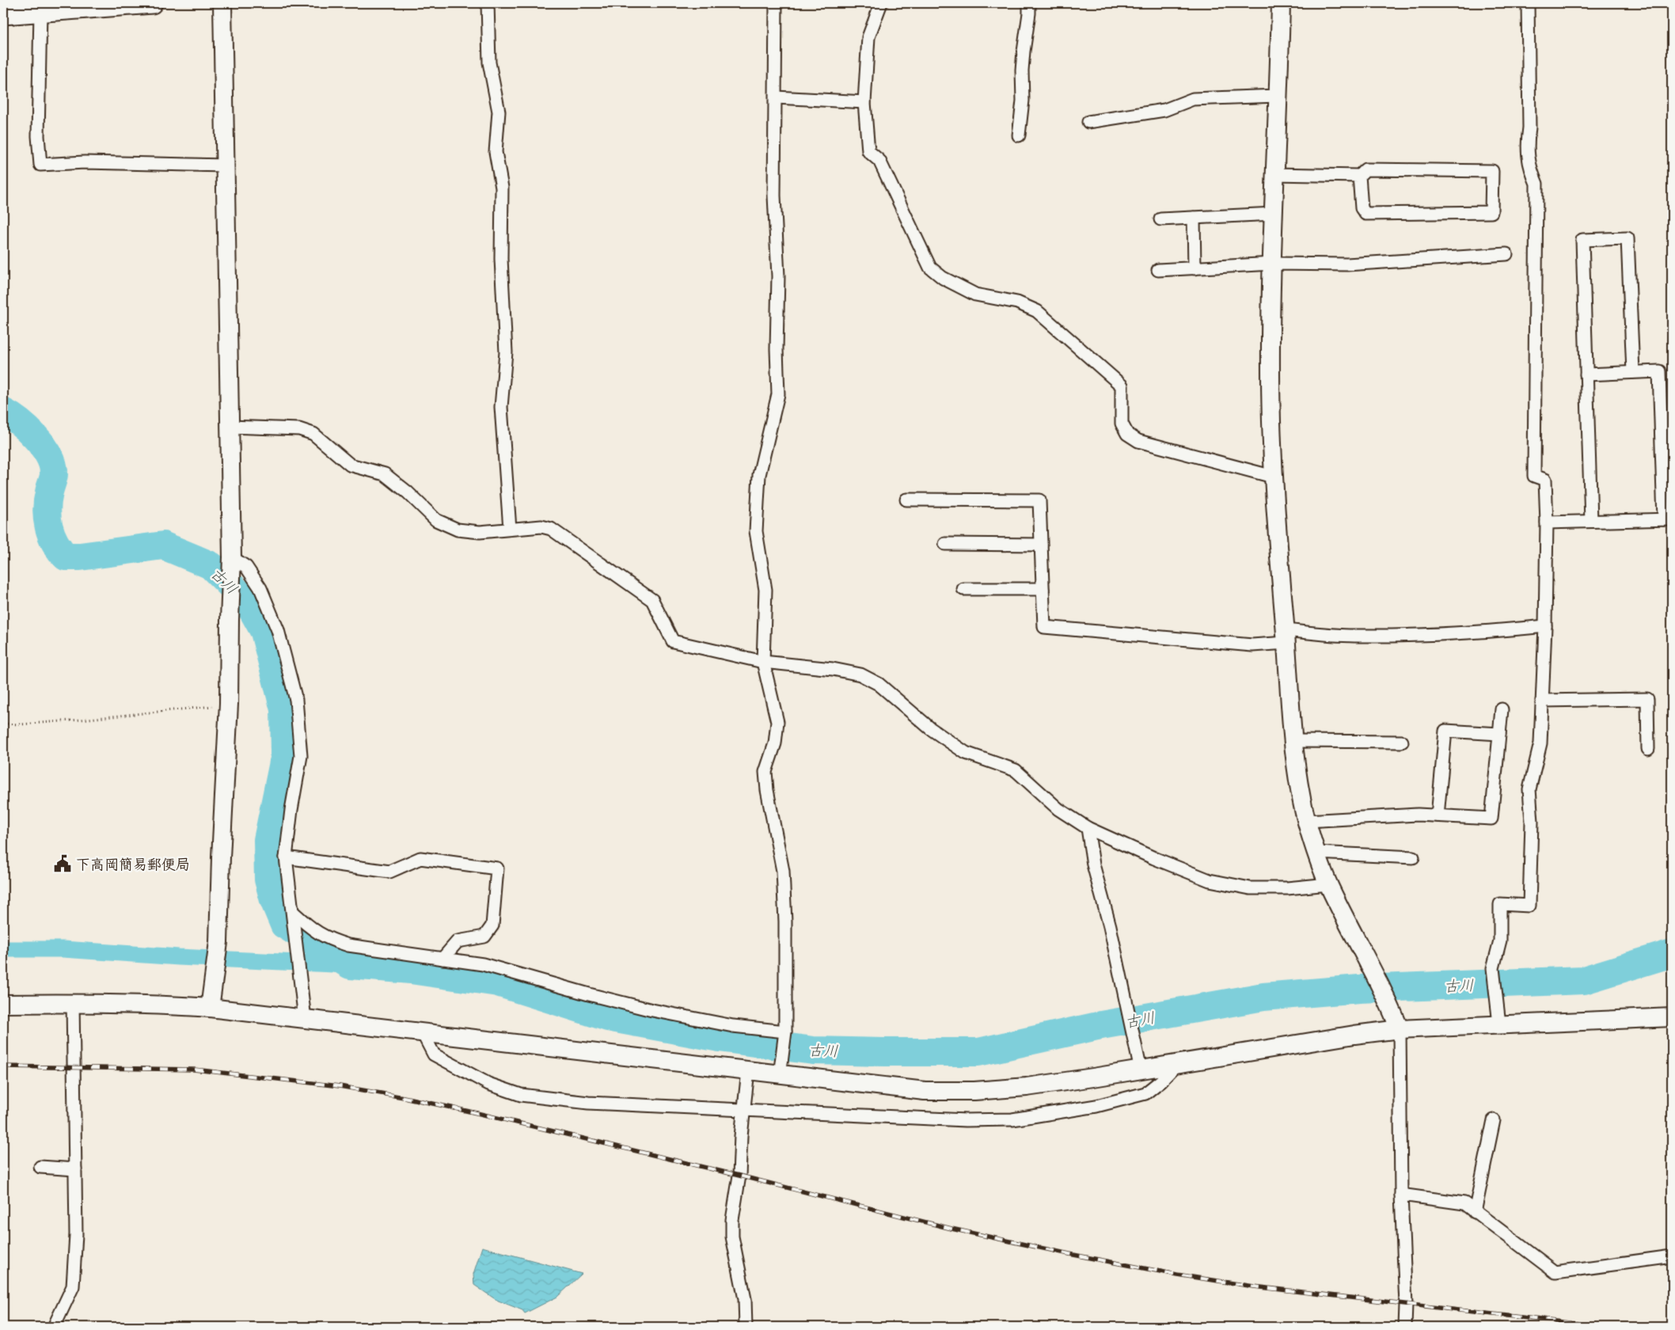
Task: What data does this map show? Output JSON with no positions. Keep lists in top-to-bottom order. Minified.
{"water":["古川"],"places":{"public building":["下高岡簡易郵便局"]}}
